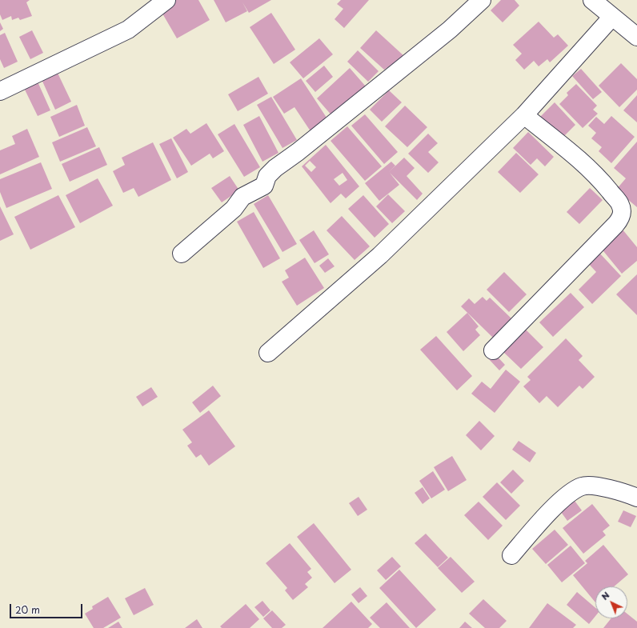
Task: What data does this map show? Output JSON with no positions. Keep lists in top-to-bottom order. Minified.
{"scale_bar":"20 m","north":"top left"}
